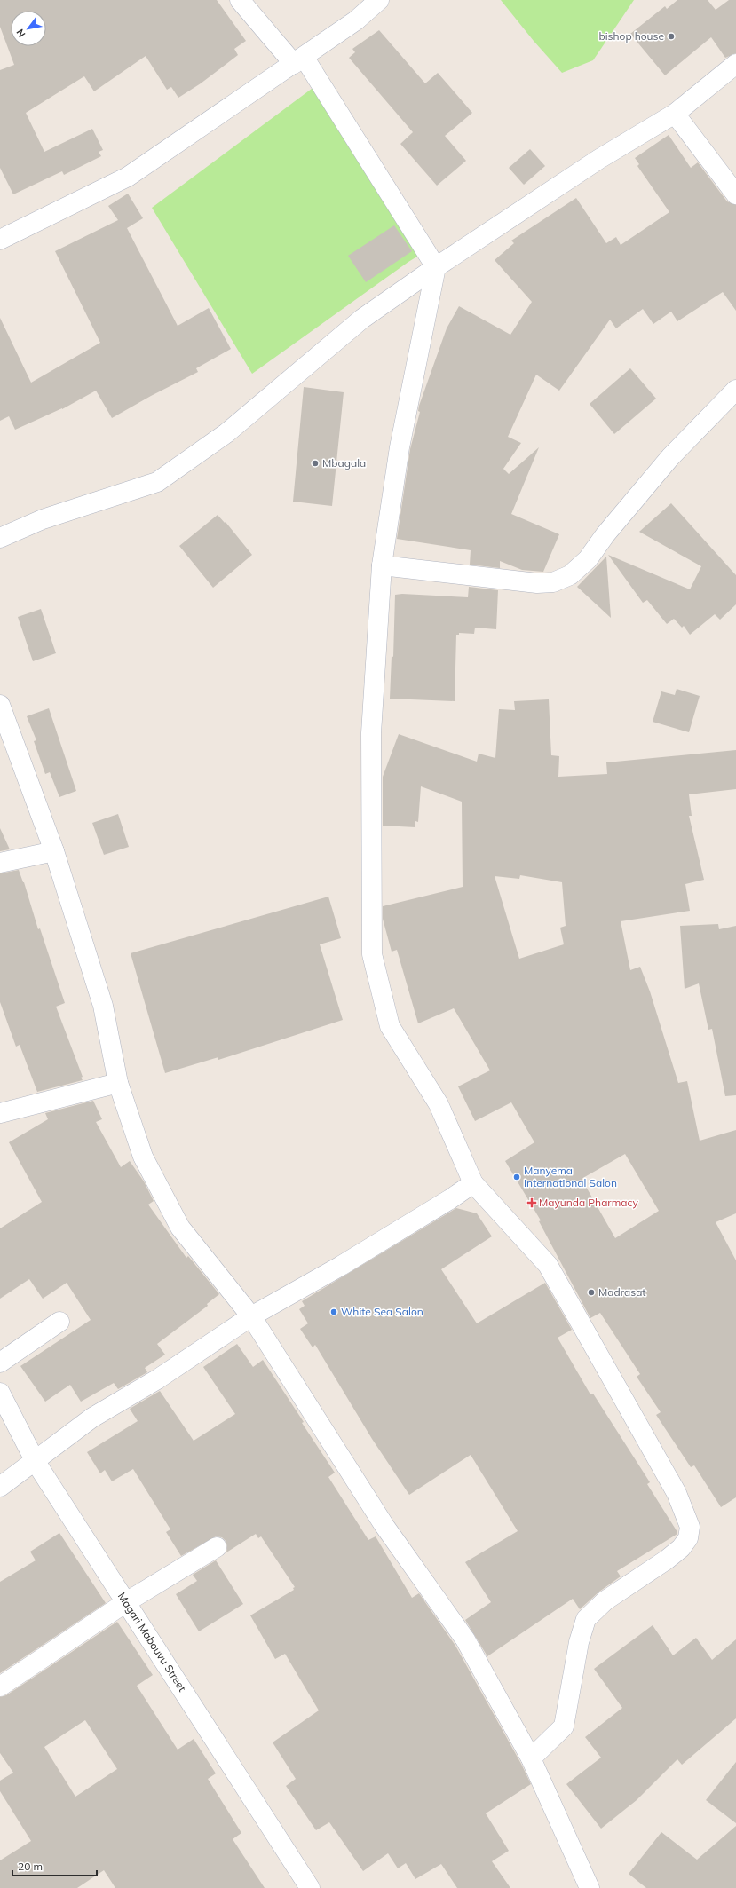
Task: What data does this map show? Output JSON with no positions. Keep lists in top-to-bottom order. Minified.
{"streets":{"street":["Magari Mabouvu Street"]},"places":{"other":["bishop house","Mbagala","Manyema International Salon","Madrasat","White Sea Salon"],"health":["Mayunda Pharmacy"]},"scale_bar":"20 m","north":"bottom left"}
